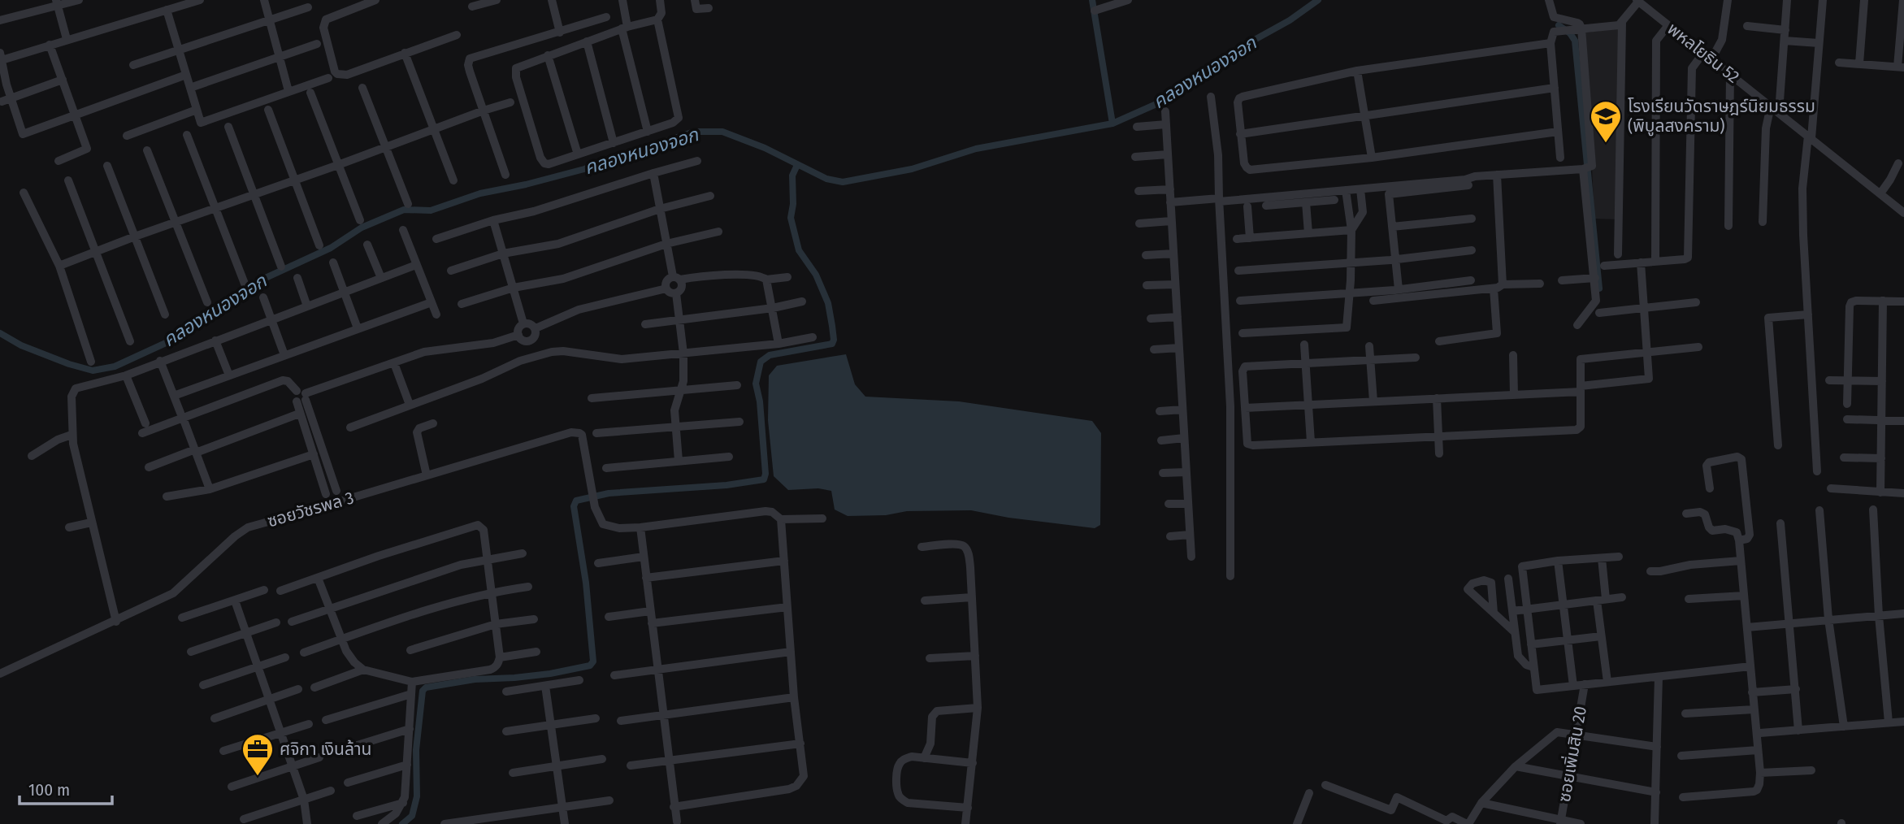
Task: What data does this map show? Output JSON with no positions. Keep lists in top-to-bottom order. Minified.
{"streets":{"street":["พหลโยธิน 52","ซอยวัชรพล 3","ซอยเพิ่มสิน 20"]},"water":["คลองหนองจอก"],"places":{"school or university":["โรงเรียนวัดราษฎร์นิยมธรรม (พิบูลสงคราม)"],"office":["ศจิกา เงินล้าน"]},"scale_bar":"100 m"}
